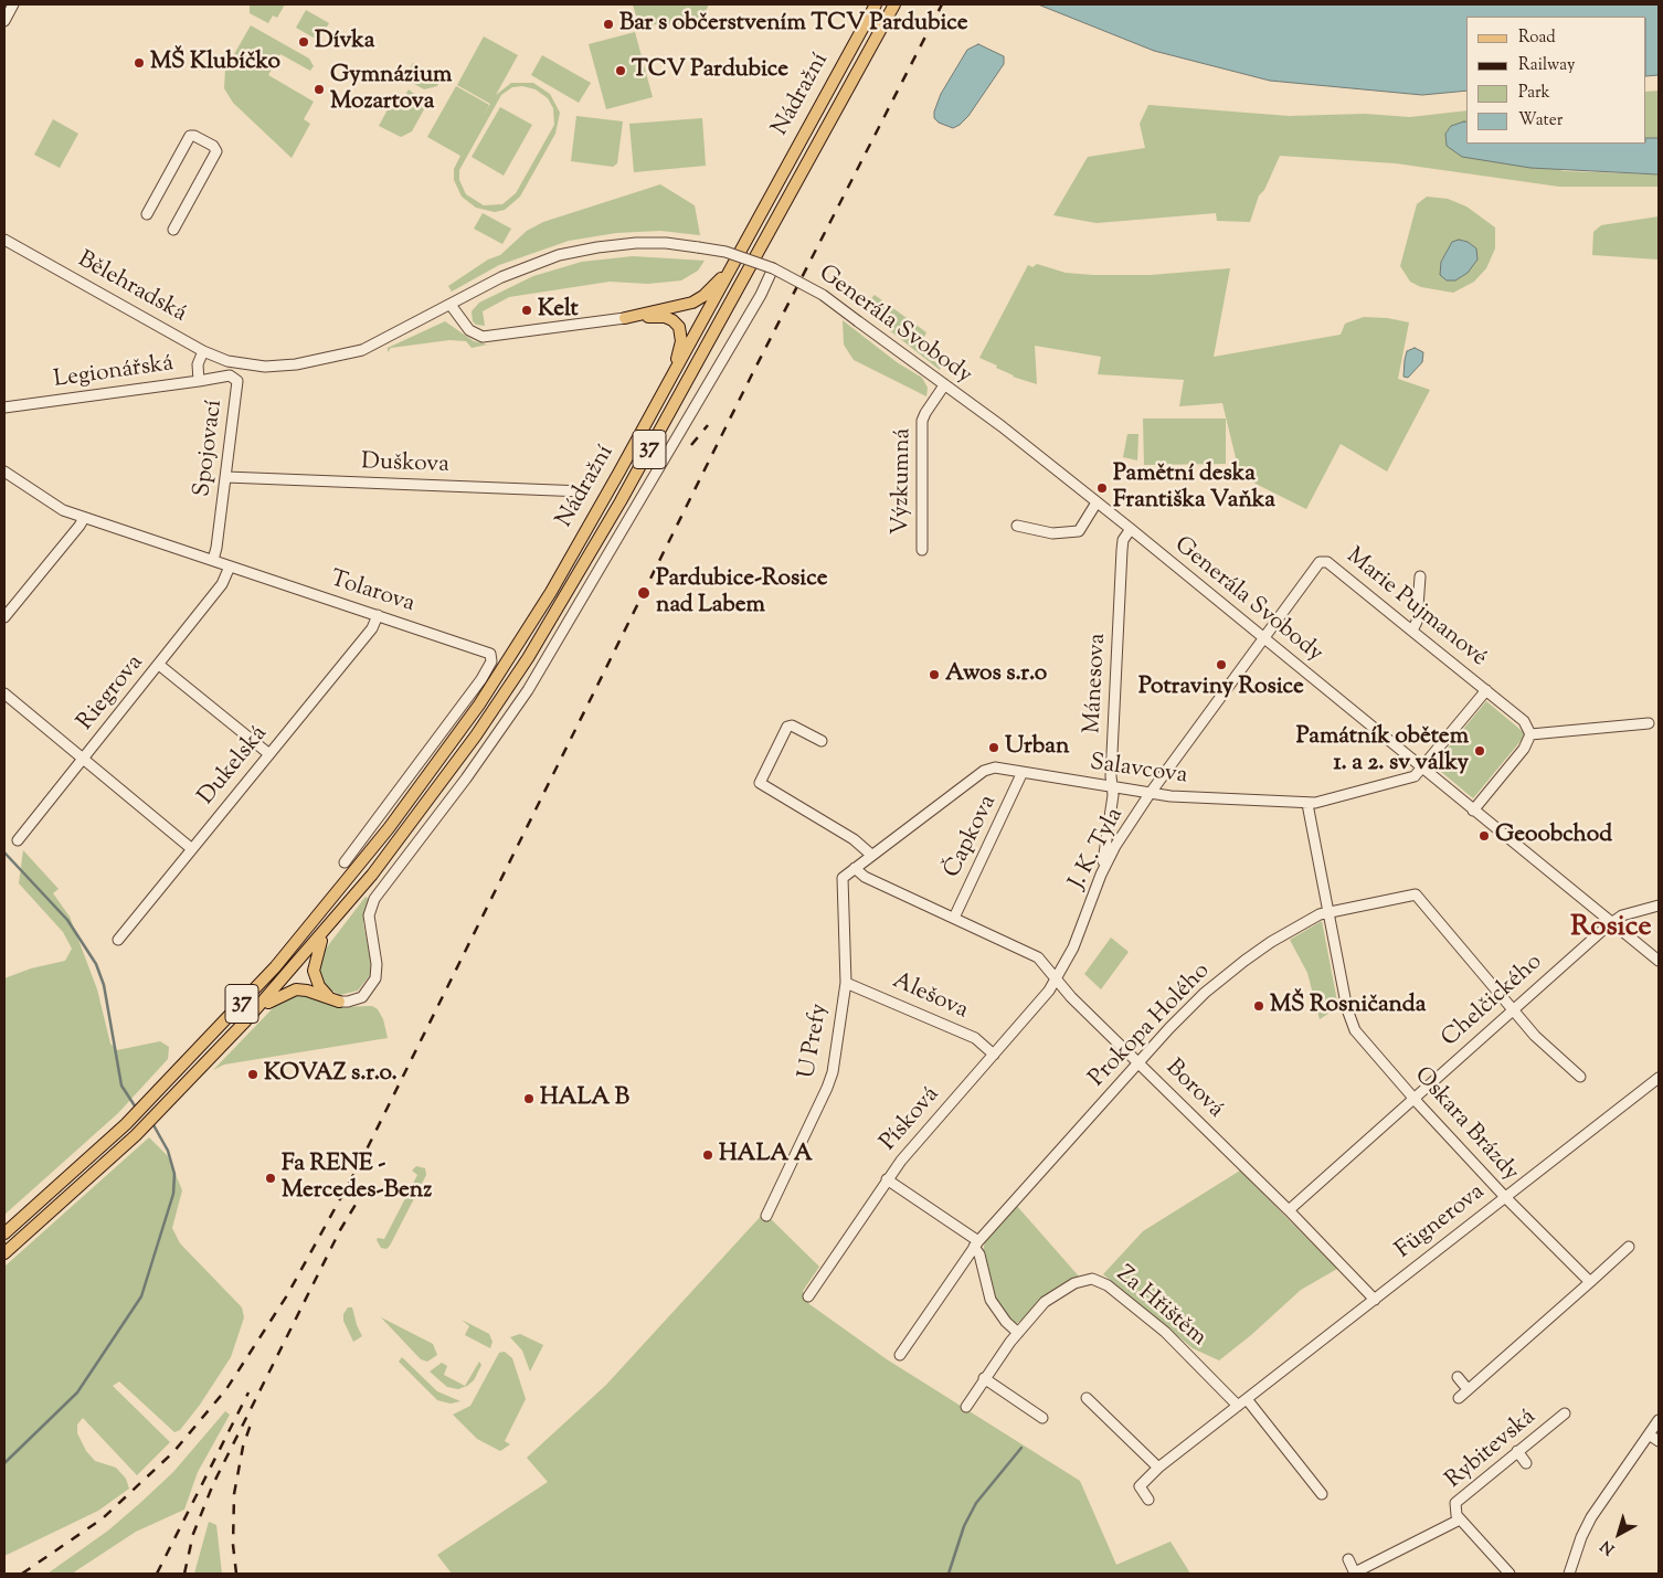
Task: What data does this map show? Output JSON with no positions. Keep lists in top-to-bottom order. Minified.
{"streets":{"main road":["Nádražní","37"],"street":["Bělehradská","Generála Svobody","Legionářská","Spojovací","Duškova","Výzkumná","Tolarova","Marie Pujmanové","Mánesova","Riegrova","Dukelská","Salavcova","Čapkova","J. K. Tyla","Alešova","Chelčického","Prokopa Holého","U Prefy","Borová","Písková","Oskara Brázdy","Fügnerova","Za Hřištěm","Rybitevská"]},"crossings":[["Nádražní","37"],["Bělehradská","Legionářská"],["Generála Svobody","Výzkumná"],["Generála Svobody","Marie Pujmanové"],["Generála Svobody","Mánesova"],["Generála Svobody","Salavcova"],["Generála Svobody","J. K. Tyla"],["Generála Svobody","Chelčického"],["Legionářská","Spojovací"],["Spojovací","Duškova"],["Spojovací","Tolarova"],["Tolarova","Riegrova"],["Tolarova","Dukelská"],["Marie Pujmanové","Salavcova"],["Marie Pujmanové","J. K. Tyla"],["Mánesova","Salavcova"],["Mánesova","J. K. Tyla"],["Salavcova","Čapkova"],["Salavcova","J. K. Tyla"],["Salavcova","U Prefy"],["Salavcova","Borová"],["Salavcova","Oskara Brázdy"],["Čapkova","Borová"],["J. K. Tyla","Borová"],["J. K. Tyla","Písková"],["Alešova","U Prefy"],["Alešova","Písková"],["Chelčického","Prokopa Holého"],["Chelčického","Borová"],["Chelčického","Oskara Brázdy"],["Prokopa Holého","Borová"],["Prokopa Holého","Oskara Brázdy"],["U Prefy","Borová"],["Borová","Písková"],["Borová","Fügnerova"],["Oskara Brázdy","Fügnerova"],["Fügnerova","Za Hřištěm"]],"districts":["Rosice"],"places":["Bar s občerstvením TCV Pardubice","Dívka","MŠ Klubíčko","TCV Pardubice","Gymnázium Mozartova","Kelt","Pamětní deska Františka Vaňka","Pardubice-Rosice nad Labem","Potraviny Rosice","Awos s.r.o","Urban","Památník obětem 1. a 2. sv války","Geoobchod","MŠ Rosničanda","KOVAZ s.r.o.","HALA B","HALA A","Fa RENE - Mercedes-Benz"],"legend":["Road","Railway","Park","Water"],"north":"bottom left"}
